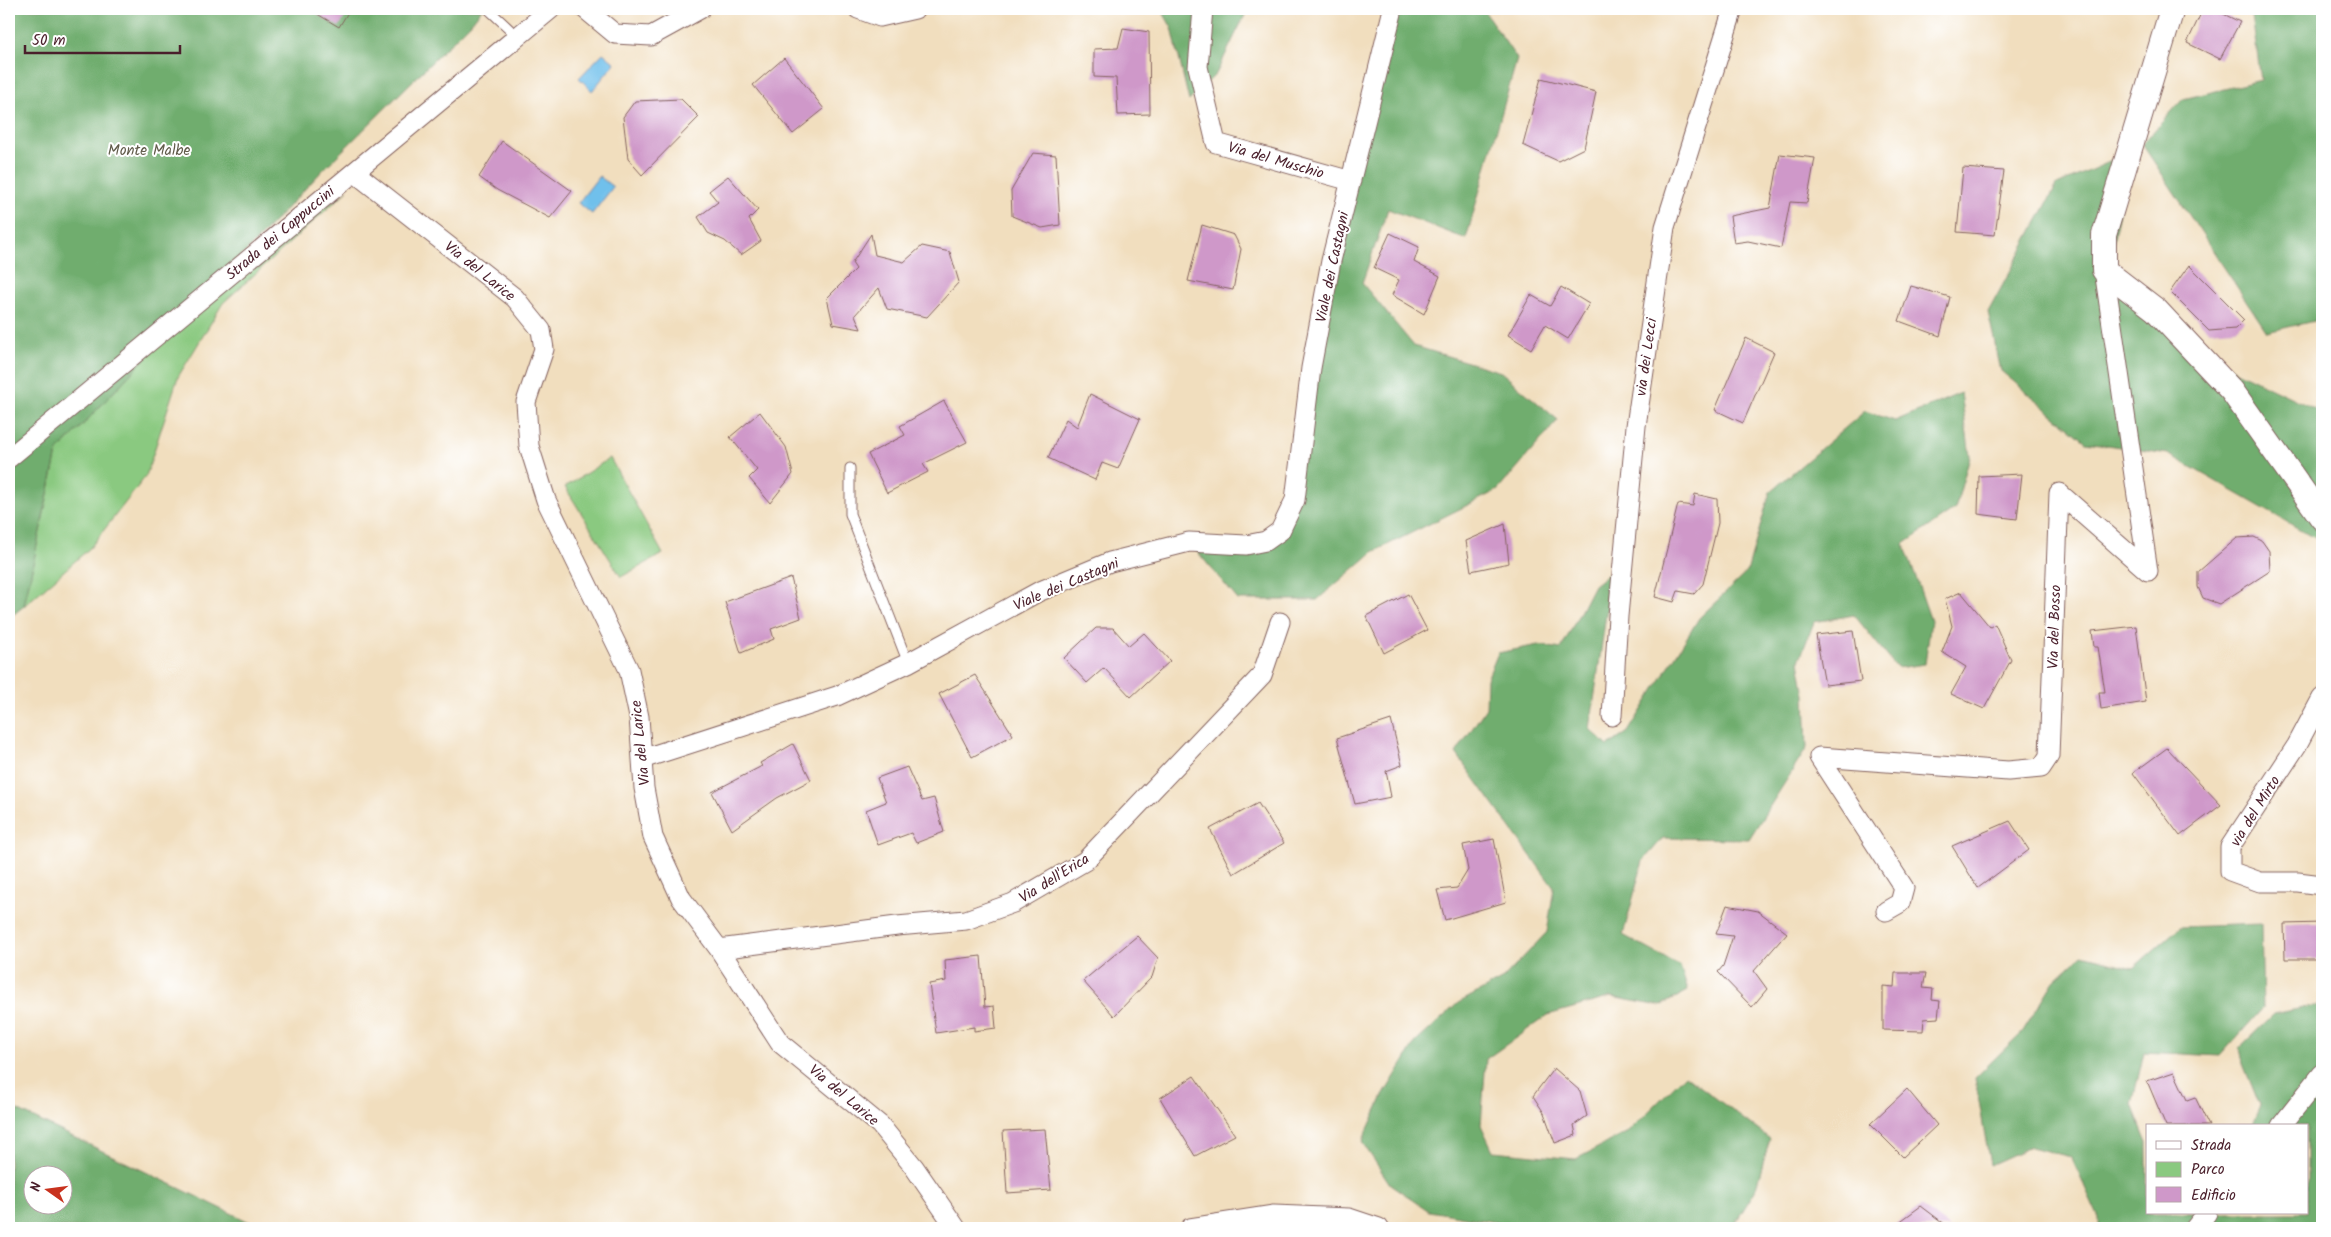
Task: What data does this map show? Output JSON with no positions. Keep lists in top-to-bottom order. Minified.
{"streets":{"street":["Via del Muschio","Strada dei Cappuccini","Viale dei Castagni","Via del Larice","via dei Lecci","Via del Bosso","via del Mirto","Via dell'Erica"]},"crossings":[["Via del Muschio","Viale dei Castagni"],["Strada dei Cappuccini","Via del Larice"],["Viale dei Castagni","Via del Larice"],["Via del Larice","Via dell'Erica"]],"parks":["Monte Malbe"],"legend":["Strada","Parco","Edificio"],"scale_bar":"50 m","north":"left"}
